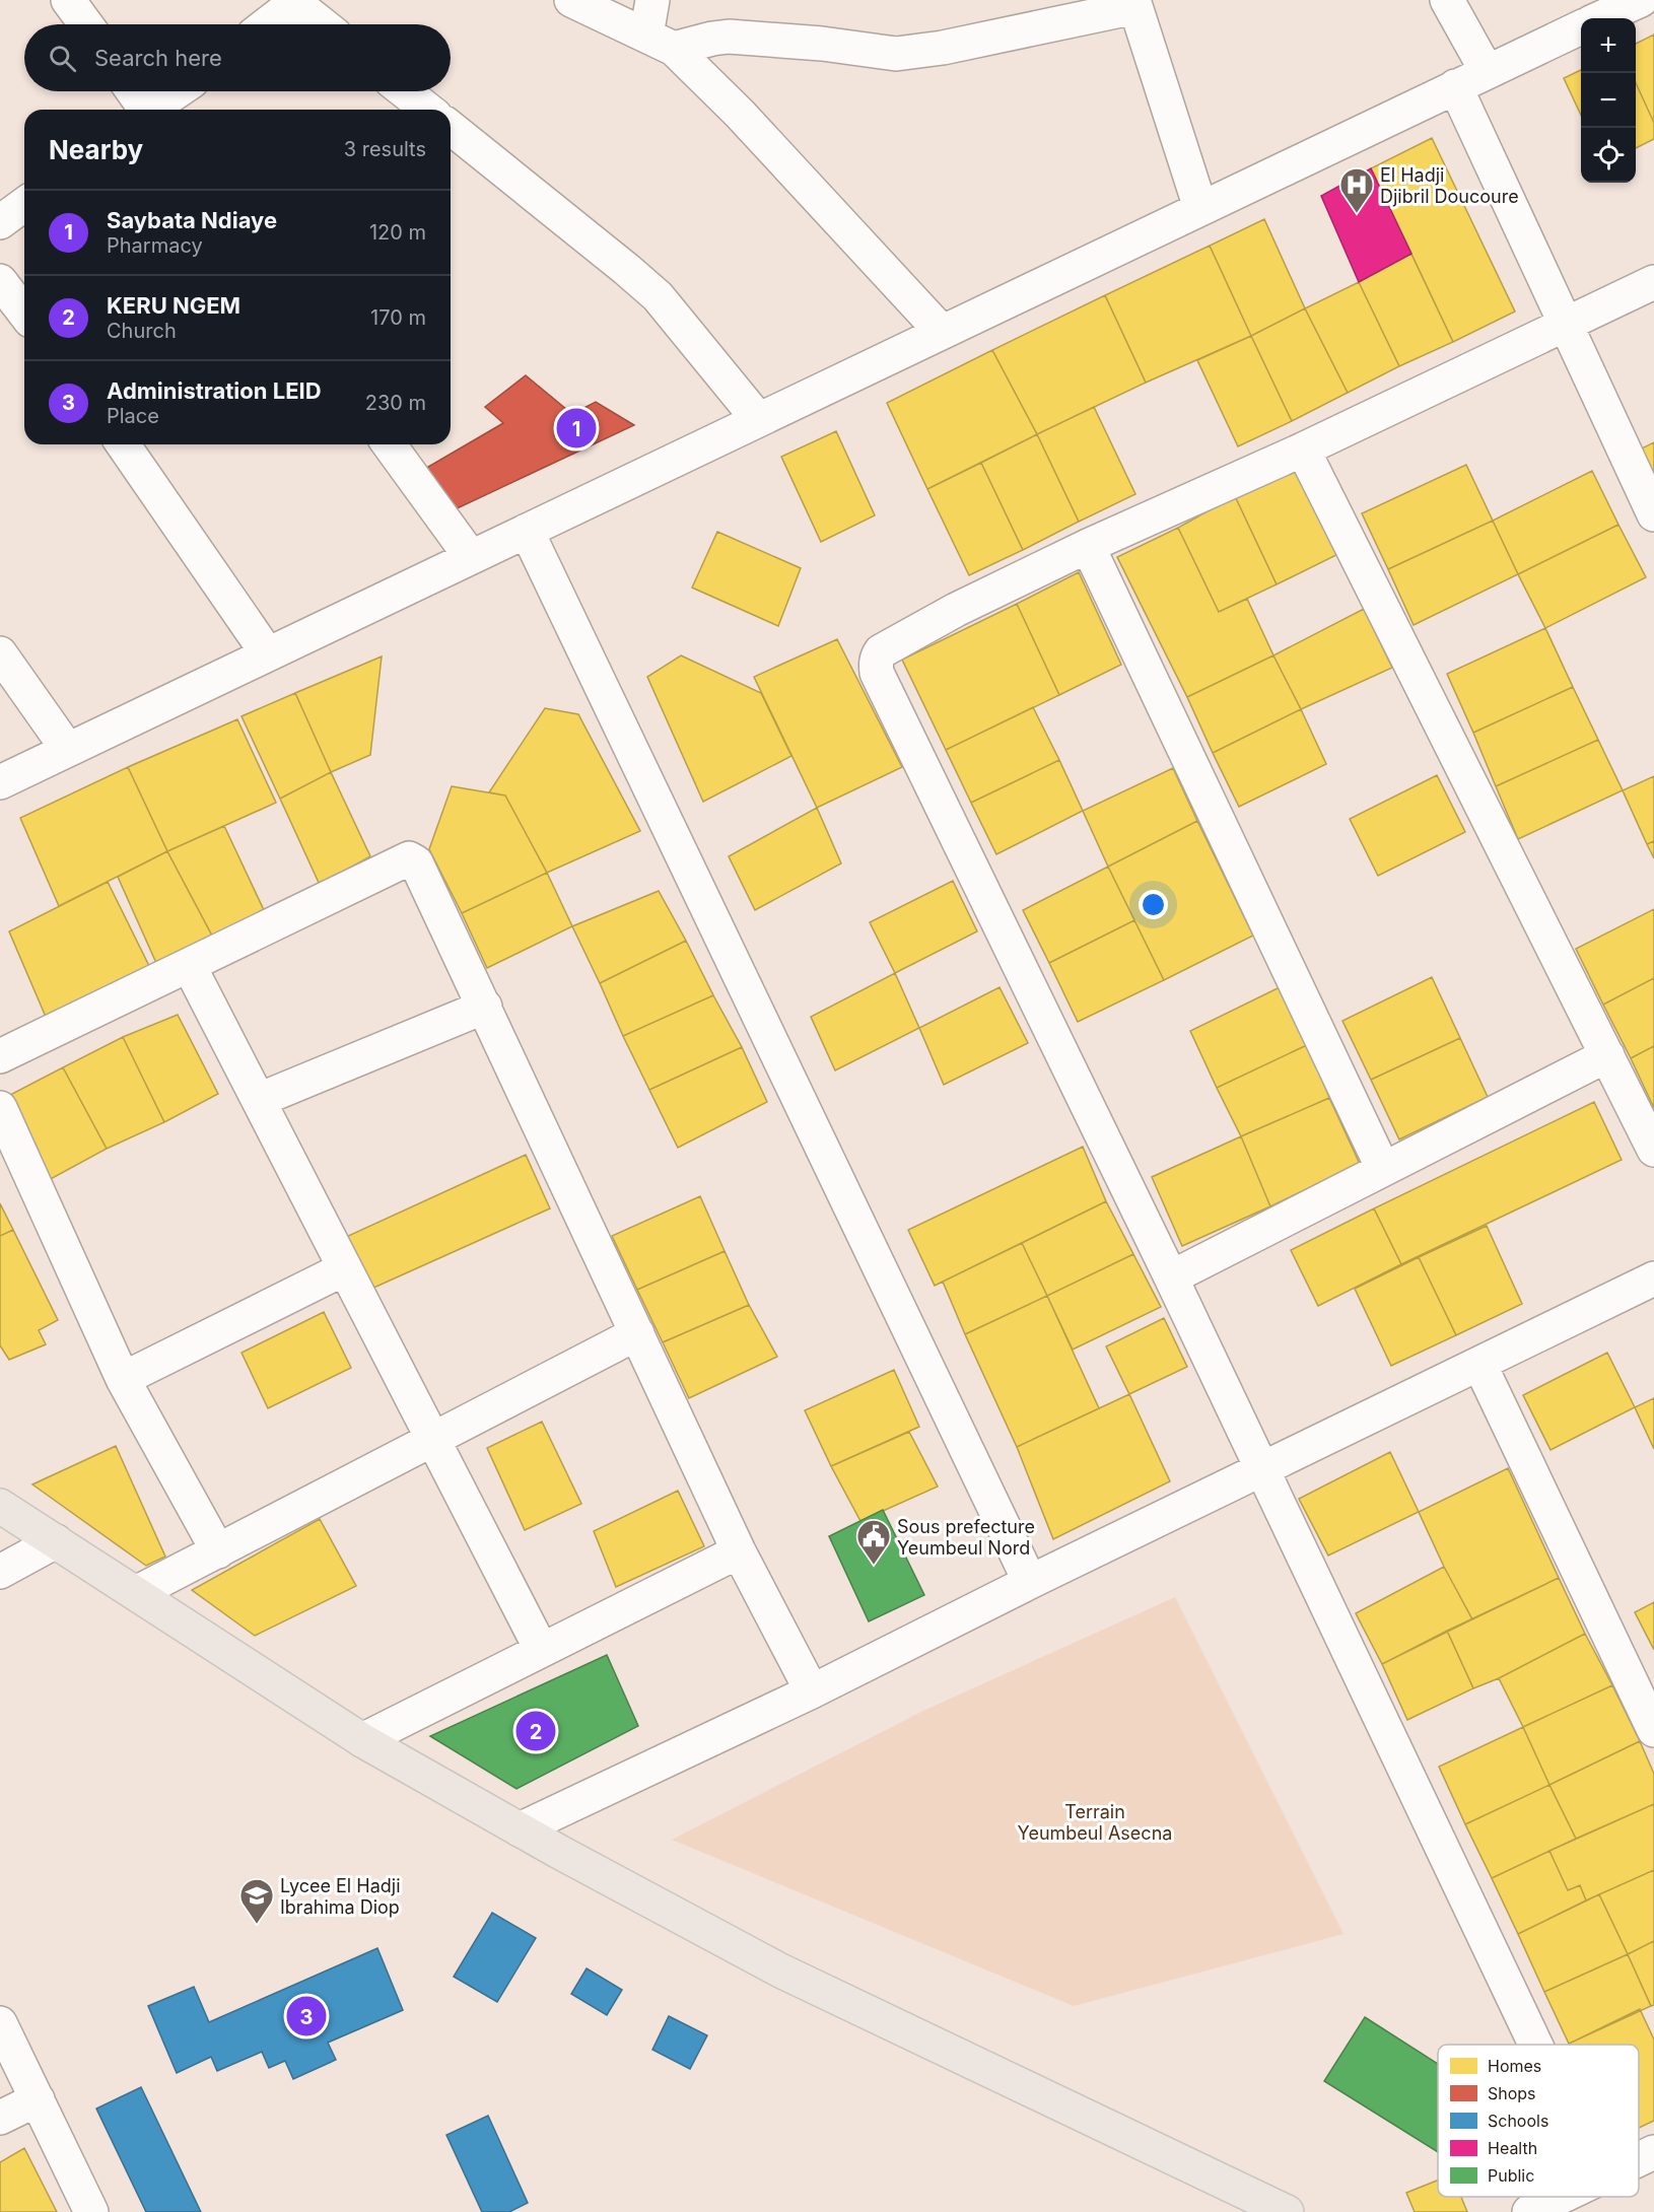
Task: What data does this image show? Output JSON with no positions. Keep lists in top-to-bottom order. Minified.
{"parks":["Terrain Yeumbeul Asecna"],"places":{"hospital":["El Hadji Djibril Doucoure"],"public building":["Sous prefecture Yeumbeul Nord"],"school or university":["Lycee El Hadji Ibrahima Diop"]},"legend":["Homes","Shops","Schools","Health","Public"],"page":{"map_buttons":["+","−"],"search":"Search here","heading":["Nearby","3 results"],"list":[{"mark":"1","name":"Saybata Ndiaye","note":"Pharmacy","value":"120 m"},{"mark":"2","name":"KERU NGEM","note":"Church","value":"170 m"},{"mark":"3","name":"Administration LEID","note":"Place","value":"230 m"}],"pins":["1","2","3"]}}
